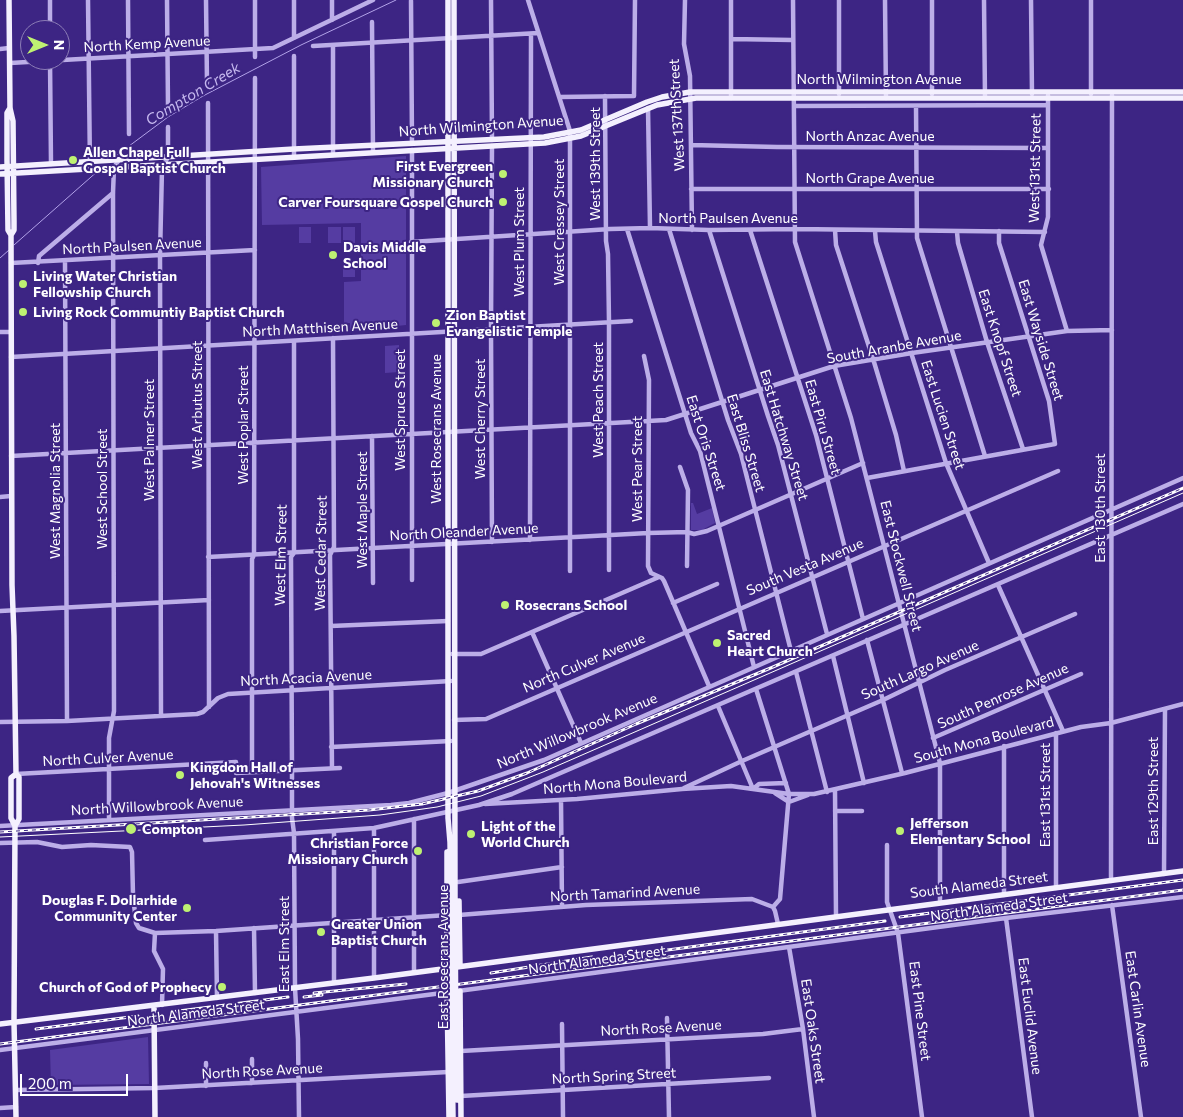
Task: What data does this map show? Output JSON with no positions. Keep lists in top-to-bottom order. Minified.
{"streets":{"main road":["North Wilmington Avenue","West Rosecrans Avenue","South Alameda Street","North Alameda Street","East Rosecrans Avenue"],"street":["North Kemp Avenue","West 137th Street","North Anzac Avenue","West 139th Street","West 131st Street","North Grape Avenue","North Paulsen Avenue","West Cressey Street","West Plum Street","North Matthisen Avenue","East Wayside Street","East Knopf Street","South Aranbe Avenue","West Peach Street","West Arbutus Street","West Spruce Street","East Lucien Street","West Cherry Street","West Poplar Street","East Piru Street","East Hatchway Street","West Palmer Street","East Oris Street","East Bliss Street","West Pear Street","West School Street","West Magnolia Street","East 130th Street","West Maple Street","North Oleander Avenue","West Cedar Street","West Elm Street","East Stockwell Street","South Vesta Avenue","North Culver Avenue","South Largo Avenue","North Acacia Avenue","South Penrose Avenue","North Willowbrook Avenue","South Mona Boulevard","North Mona Boulevard","East 129th Street","East 131st Street","North Tamarind Avenue","East Elm Street","East Carlin Avenue","East Pine Street","East Euclid Avenue","North Rose Avenue","East Oaks Street","North Spring Street"]},"crossings":[["North Wilmington Avenue","West 137th Street"],["North Wilmington Avenue","West 139th Street"],["North Wilmington Avenue","West 131st Street"],["North Wilmington Avenue","West Cressey Street"],["North Wilmington Avenue","West Plum Street"],["North Wilmington Avenue","West Arbutus Street"],["North Wilmington Avenue","West Spruce Street"],["North Wilmington Avenue","West Cherry Street"],["North Wilmington Avenue","West Poplar Street"],["North Wilmington Avenue","West Rosecrans Avenue"],["North Wilmington Avenue","West Palmer Street"],["North Wilmington Avenue","West School Street"],["North Wilmington Avenue","East 130th Street"],["North Wilmington Avenue","East Stockwell Street"],["West 137th Street","North Anzac Avenue"],["West 137th Street","North Grape Avenue"],["West 137th Street","North Paulsen Avenue"],["North Anzac Avenue","West 131st Street"],["North Anzac Avenue","East Stockwell Street"],["West 139th Street","North Paulsen Avenue"],["West 139th Street","West Peach Street"],["West 131st Street","North Grape Avenue"],["West 131st Street","North Paulsen Avenue"],["West 131st Street","South Aranbe Avenue"],["North Grape Avenue","East Stockwell Street"],["North Paulsen Avenue","West Cressey Street"],["North Paulsen Avenue","West Plum Street"],["North Paulsen Avenue","East Wayside Street"],["North Paulsen Avenue","East Knopf Street"],["North Paulsen Avenue","West Peach Street"],["North Paulsen Avenue","West Arbutus Street"],["North Paulsen Avenue","West Spruce Street"],["North Paulsen Avenue","East Lucien Street"],["North Paulsen Avenue","West Cherry Street"],["North Paulsen Avenue","West Poplar Street"],["North Paulsen Avenue","East Piru Street"],["North Paulsen Avenue","West Rosecrans Avenue"],["North Paulsen Avenue","East Hatchway Street"],["North Paulsen Avenue","West Palmer Street"],["North Paulsen Avenue","East Oris Street"],["North Paulsen Avenue","East Bliss Street"],["North Paulsen Avenue","West School Street"],["North Paulsen Avenue","West Magnolia Street"],["North Paulsen Avenue","East Stockwell Street"],["West Cressey Street","North Matthisen Avenue"],["West Cressey Street","South Aranbe Avenue"],["West Cressey Street","North Oleander Avenue"],["West Plum Street","North Matthisen Avenue"],["West Plum Street","South Aranbe Avenue"],["West Plum Street","North Oleander Avenue"],["North Matthisen Avenue","West Peach Street"],["North Matthisen Avenue","West Arbutus Street"],["North Matthisen Avenue","West Spruce Street"],["North Matthisen Avenue","West Cherry Street"],["North Matthisen Avenue","West Poplar Street"],["North Matthisen Avenue","West Rosecrans Avenue"],["North Matthisen Avenue","West Palmer Street"],["North Matthisen Avenue","West School Street"],["North Matthisen Avenue","West Magnolia Street"],["North Matthisen Avenue","West Cedar Street"],["North Matthisen Avenue","West Elm Street"],["East Wayside Street","East Knopf Street"],["East Wayside Street","South Aranbe Avenue"],["East Knopf Street","South Aranbe Avenue"],["South Aranbe Avenue","West Peach Street"],["South Aranbe Avenue","West Spruce Street"],["South Aranbe Avenue","East Lucien Street"],["South Aranbe Avenue","West Cherry Street"],["South Aranbe Avenue","East Piru Street"],["South Aranbe Avenue","West Rosecrans Avenue"],["South Aranbe Avenue","East Hatchway Street"],["South Aranbe Avenue","East Oris Street"],["South Aranbe Avenue","East Bliss Street"],["South Aranbe Avenue","West Pear Street"],["South Aranbe Avenue","East 130th Street"],["South Aranbe Avenue","West Maple Street"],["South Aranbe Avenue","East Stockwell Street"],["West Peach Street","North Oleander Avenue"],["West Arbutus Street","North Oleander Avenue"],["West Arbutus Street","North Acacia Avenue"],["West Spruce Street","North Oleander Avenue"],["East Lucien Street","South Vesta Avenue"],["East Lucien Street","North Willowbrook Avenue"],["West Cherry Street","North Oleander Avenue"],["West Poplar Street","North Oleander Avenue"],["West Poplar Street","North Culver Avenue"],["West Poplar Street","North Acacia Avenue"],["East Piru Street","North Oleander Avenue"],["East Piru Street","South Vesta Avenue"],["East Piru Street","North Willowbrook Avenue"],["West Rosecrans Avenue","North Oleander Avenue"],["West Rosecrans Avenue","North Culver Avenue"],["West Rosecrans Avenue","North Acacia Avenue"],["West Rosecrans Avenue","North Willowbrook Avenue"],["West Rosecrans Avenue","East Rosecrans Avenue"],["East Hatchway Street","North Oleander Avenue"],["East Hatchway Street","South Vesta Avenue"],["East Hatchway Street","North Willowbrook Avenue"],["West Palmer Street","North Acacia Avenue"],["East Oris Street","North Oleander Avenue"],["East Oris Street","South Vesta Avenue"],["East Oris Street","North Willowbrook Avenue"],["East Bliss Street","North Oleander Avenue"],["East Bliss Street","South Vesta Avenue"],["East Bliss Street","North Willowbrook Avenue"],["West Pear Street","North Oleander Avenue"],["West School Street","North Culver Avenue"],["West School Street","North Acacia Avenue"],["West School Street","North Willowbrook Avenue"],["West Magnolia Street","North Acacia Avenue"],["East 130th Street","North Willowbrook Avenue"],["East 130th Street","South Mona Boulevard"],["East 130th Street","South Alameda Street"],["West Maple Street","North Oleander Avenue"],["North Oleander Avenue","West Cedar Street"],["North Oleander Avenue","West Elm Street"],["North Oleander Avenue","East Stockwell Street"],["West Cedar Street","North Culver Avenue"],["West Cedar Street","North Acacia Avenue"],["West Elm Street","North Culver Avenue"],["West Elm Street","North Acacia Avenue"],["West Elm Street","East Elm Street"],["East Stockwell Street","South Vesta Avenue"],["East Stockwell Street","South Largo Avenue"],["East Stockwell Street","South Penrose Avenue"],["East Stockwell Street","North Willowbrook Avenue"],["East Stockwell Street","South Mona Boulevard"],["East Stockwell Street","South Alameda Street"],["South Vesta Avenue","North Culver Avenue"],["North Culver Avenue","East Elm Street"],["South Largo Avenue","North Mona Boulevard"],["North Willowbrook Avenue","East Elm Street"],["North Willowbrook Avenue","East Rosecrans Avenue"],["South Mona Boulevard","North Mona Boulevard"],["South Mona Boulevard","East 129th Street"],["South Mona Boulevard","East 131st Street"],["East 129th Street","South Alameda Street"],["East 131st Street","South Alameda Street"],["South Alameda Street","North Alameda Street"],["South Alameda Street","East Pine Street"],["North Alameda Street","East Elm Street"],["North Alameda Street","East Carlin Avenue"],["North Alameda Street","East Pine Street"],["North Alameda Street","East Euclid Avenue"],["North Alameda Street","East Oaks Street"],["East Elm Street","North Rose Avenue"],["East Rosecrans Avenue","North Rose Avenue"],["North Rose Avenue","East Oaks Street"]],"water":["Compton Creek"],"places":["Allen Chapel Full Gospel Baptist Church","First Evergreen Missionary Church","Carver Foursquare Gospel Church","Davis Middle School","Living Water Christian Fellowship Church","Living Rock Communtiy Baptist Church","Zion Baptist Evangelistic Temple","Rosecrans School","Sacred Heart Church","Kingdom Hall of Jehovah's Witnesses","Compton","Jefferson Elementary School","Light of the World Church","Christian Force Missionary Church","Douglas F. Dollarhide Community Center","Greater Union Baptist Church","Church of God of Prophecy"],"scale_bar":"200 m","north":"right"}
